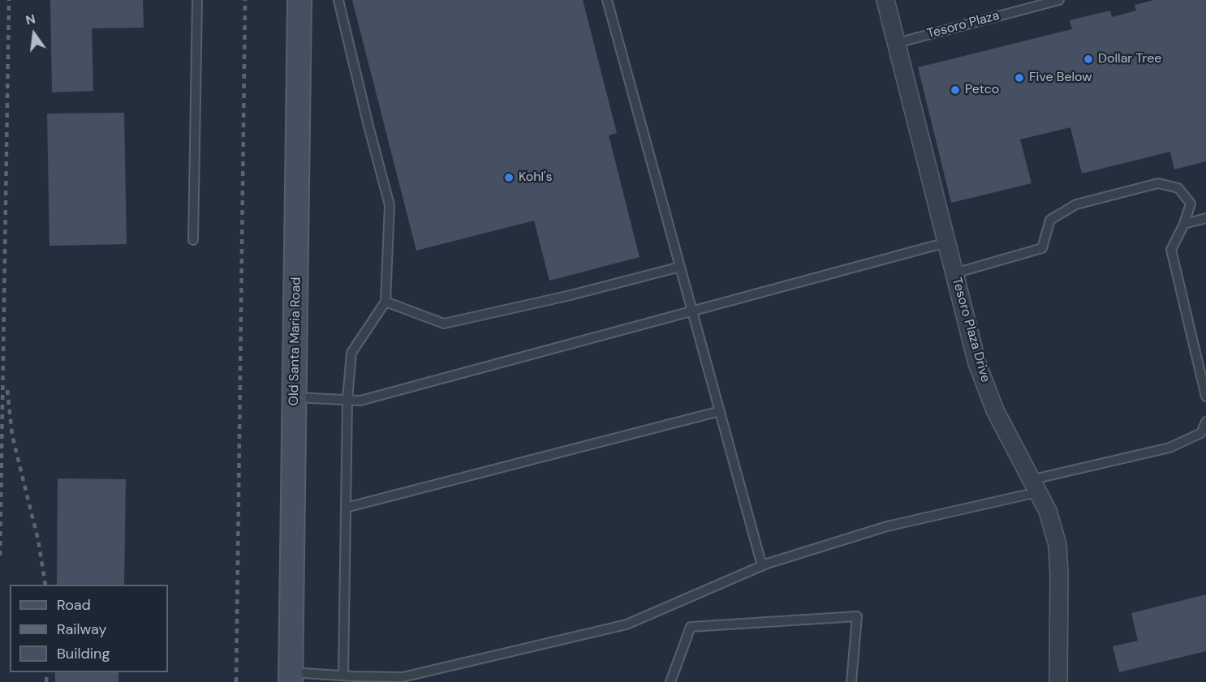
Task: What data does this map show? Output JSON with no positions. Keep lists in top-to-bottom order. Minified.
{"streets":{"main road":["Old Santa Maria Road"],"street":["Tesoro Plaza Drive"],"lane":["Tesoro Plaza"]},"crossings":[["Tesoro Plaza","Tesoro Plaza Drive"]],"places":["Dollar Tree","Five Below","Petco","Kohl's"],"legend":["Road","Railway","Building"],"north":"top"}
